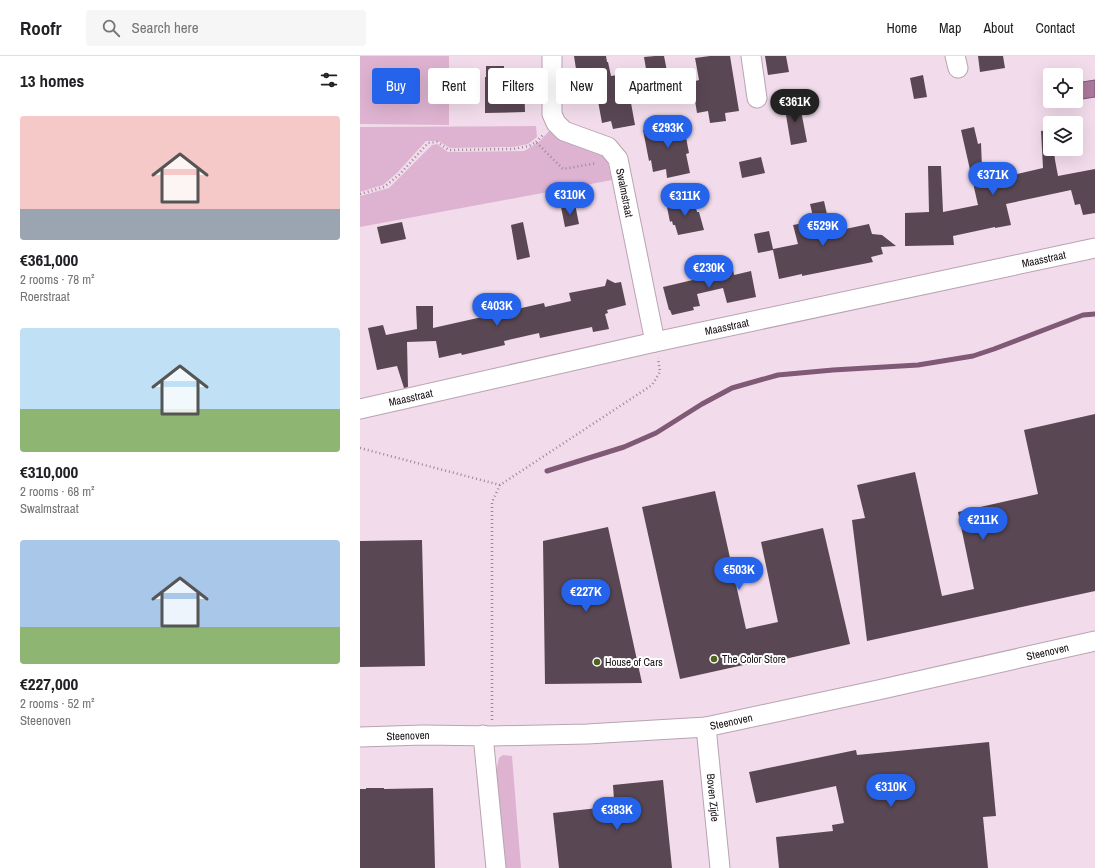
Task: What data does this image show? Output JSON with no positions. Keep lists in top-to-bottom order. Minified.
{"streets":{"street":["Swalmstraat","Maasstraat","Steenoven","Boven Zijde"]},"crossings":[["Swalmstraat","Maasstraat"],["Steenoven","Boven Zijde"]],"places":["The Color Store","House of Cars"],"page":{"header":"Roofr","search":"Search here","nav":["Home","Map","About","Contact"],"heading":"13 homes","chip":["Buy","Rent","Filters","New","Apartment"],"price":["€361K","€293K","€371K","€310K","€311K","€529K","€230K","€403K","€211K","€503K","€227K","€310K","€383K"],"list":[{"name":"€361,000","note":"2 rooms · 78 m² · Roerstraat"},{"name":"€310,000","note":"2 rooms · 68 m² · Swalmstraat"},{"name":"€227,000","note":"2 rooms · 52 m² · Steenoven"}]}}
